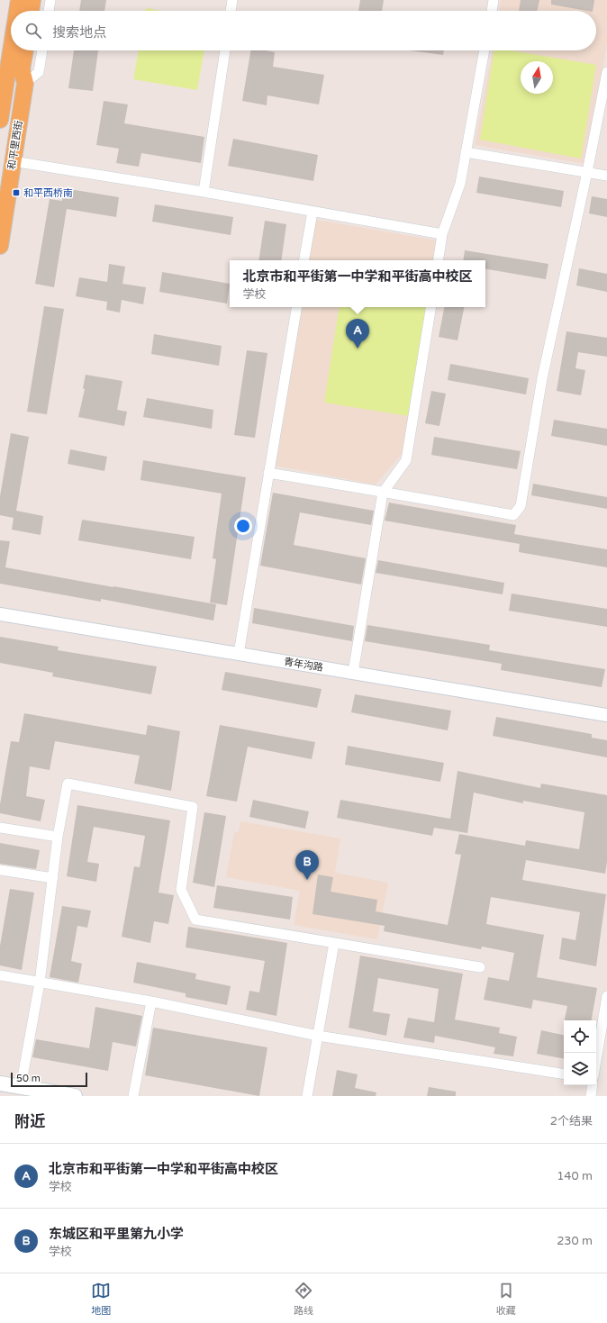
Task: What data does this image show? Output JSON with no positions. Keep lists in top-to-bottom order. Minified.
{"streets":{"main road":["和平里西街"],"street":["青年沟路"]},"places":{"transit":["和平西桥南"]},"scale_bar":"50 m","north":"top","page":{"search":"搜索地点","popup":["北京市和平街第一中学和平街高中校区","学校"],"pins":["A","B"],"scale":"50 m","heading":["附近","2个结果"],"list":[{"mark":"A","name":"北京市和平街第一中学和平街高中校区","note":"学校","value":"140 m"},{"mark":"B","name":"东城区和平里第九小学","note":"学校","value":"230 m"}],"nav":["地图","路线","收藏"]}}
